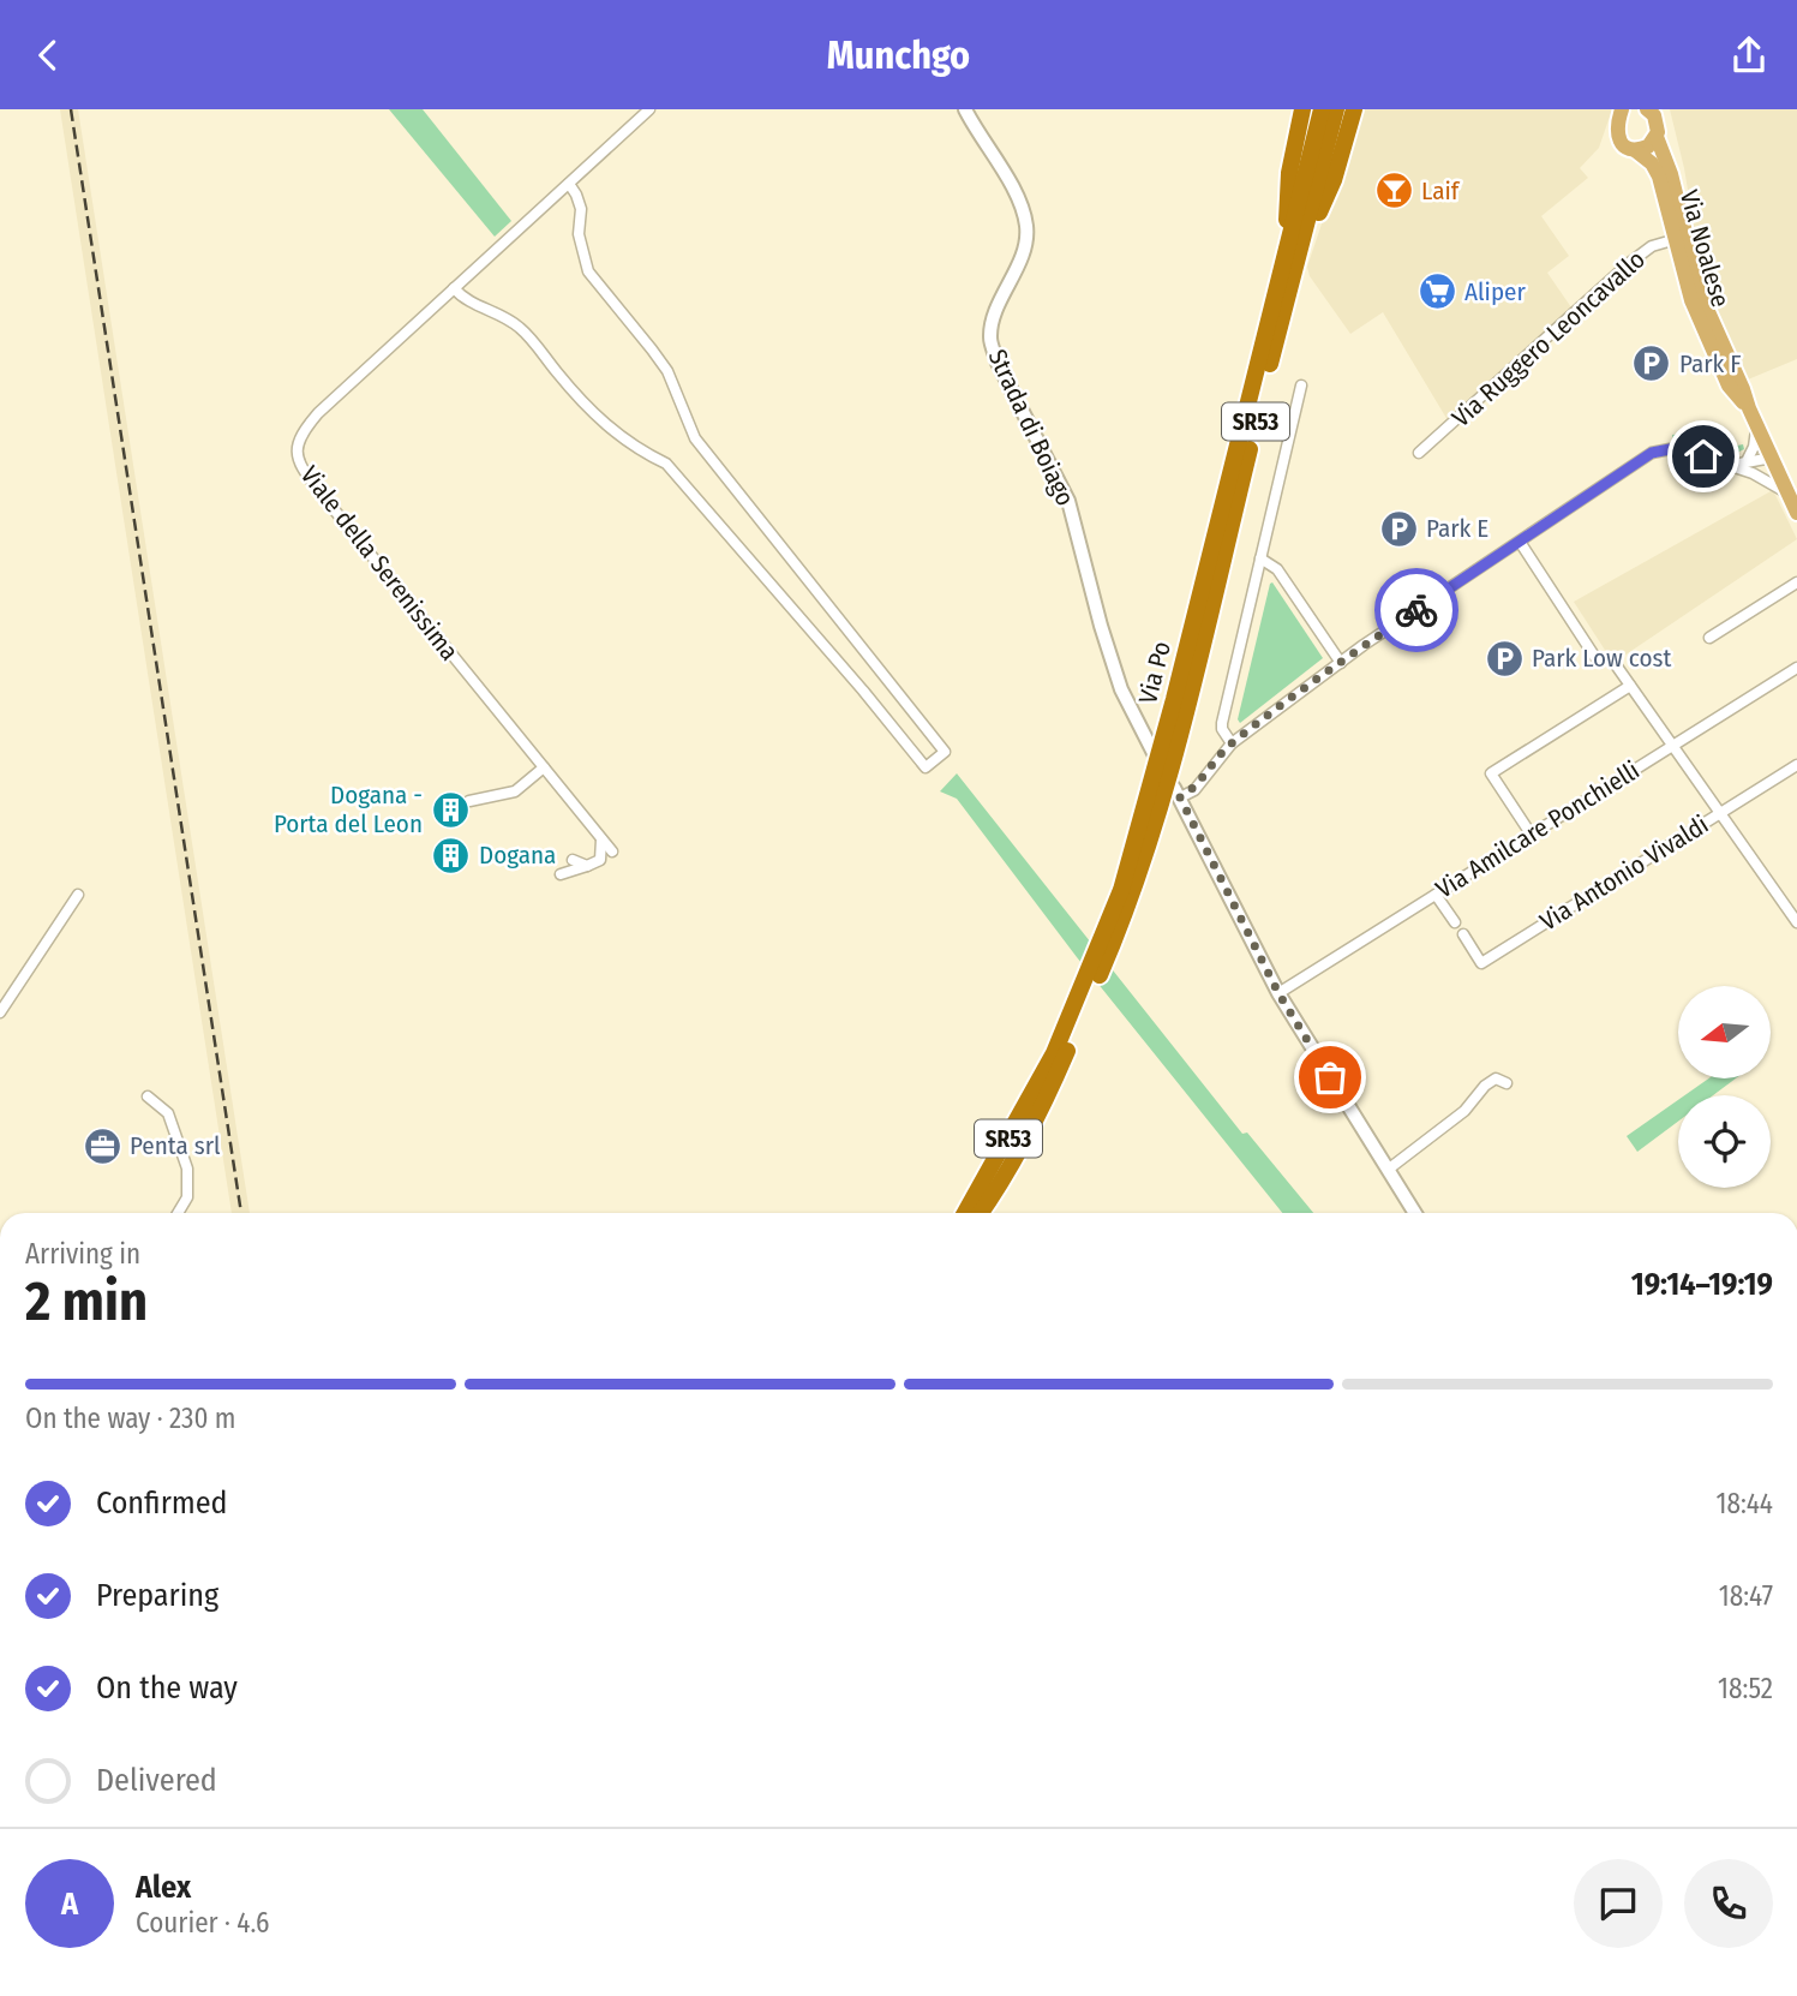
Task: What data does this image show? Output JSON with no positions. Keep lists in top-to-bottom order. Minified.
{"streets":{"highway":["SR53","Via Po"],"main road":["Via Noalese"],"street":["Via Ruggero Leoncavallo","Strada di Boiago","Viale della Serenissima","Via Amilcare Ponchielli","Via Antonio Vivaldi"]},"crossings":[["Via Noalese","Via Ruggero Leoncavallo"]],"places":{"bar":["Laif"],"supermarket":["Aliper"],"parking":["Park F","Park E","Park Low cost"],"building":["Dogana - Porta del Leon","Dogana"],"office":["Penta srl"]},"north":"left","page":{"header":"Munchgo","heading":["2 min","Arriving in","19:14–19:19"],"panel":["Alex","Courier · 4.6"],"bar":"On the way · 230 m","list":[["Confirmed","18:44"],["Preparing","18:47"],["On the way","18:52"],"Delivered"],"round":"A"}}
